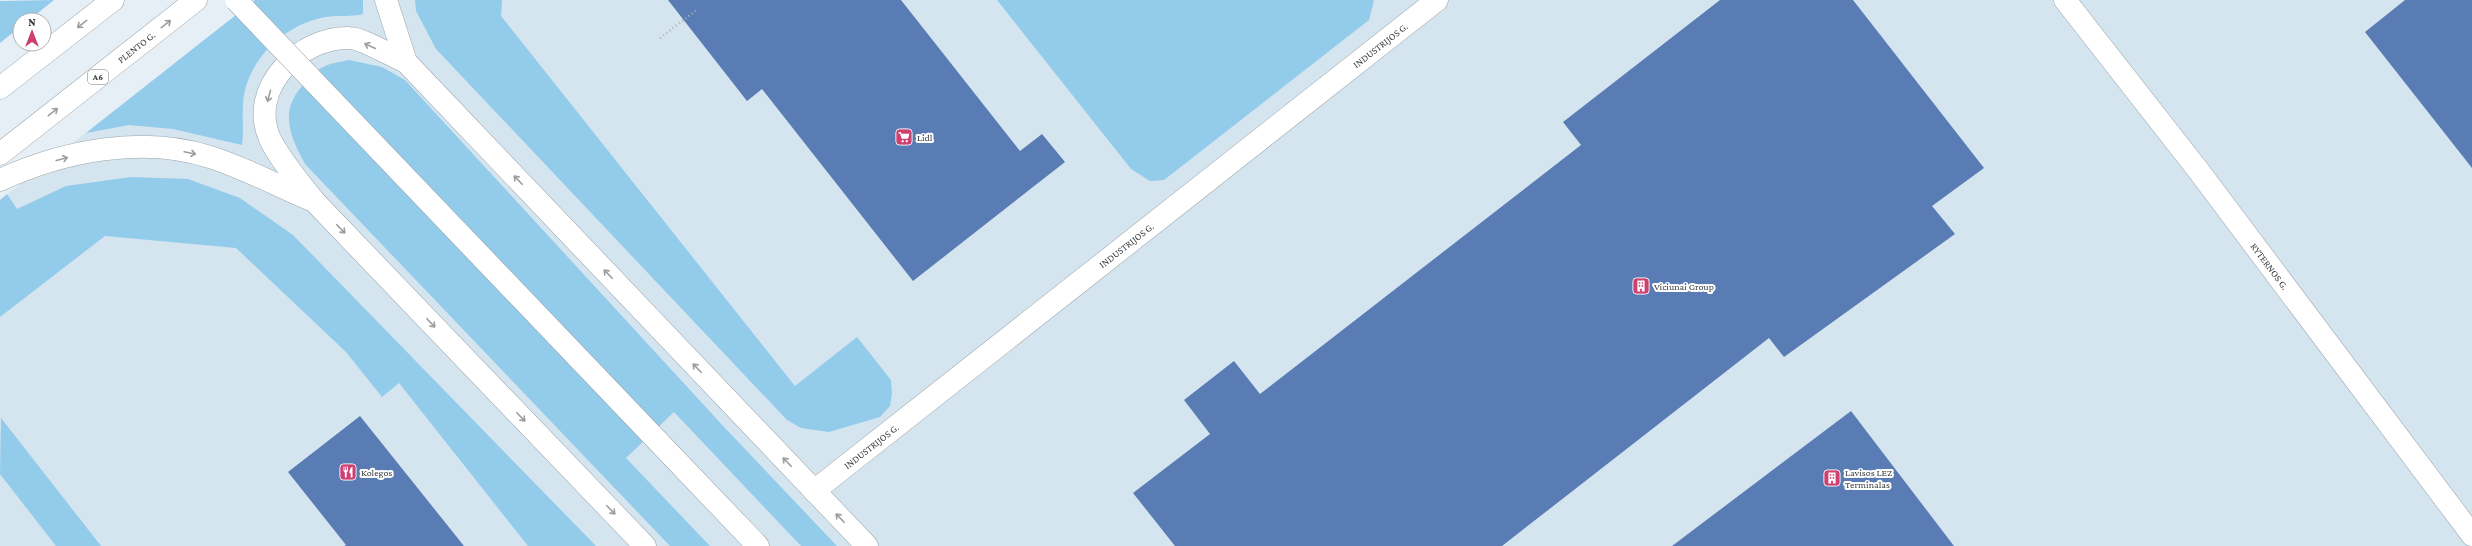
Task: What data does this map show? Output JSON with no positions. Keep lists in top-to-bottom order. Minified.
{"streets":{"main road":["INDUSTRIJOS G.","PLENTO G.","A6","RYTERNOS G."]},"places":{"supermarket":["Lidl"],"building":["Viciunai Group","Lavisos LEZ Terminalas"],"restaurant":["Kolegos"]},"north":"top"}
